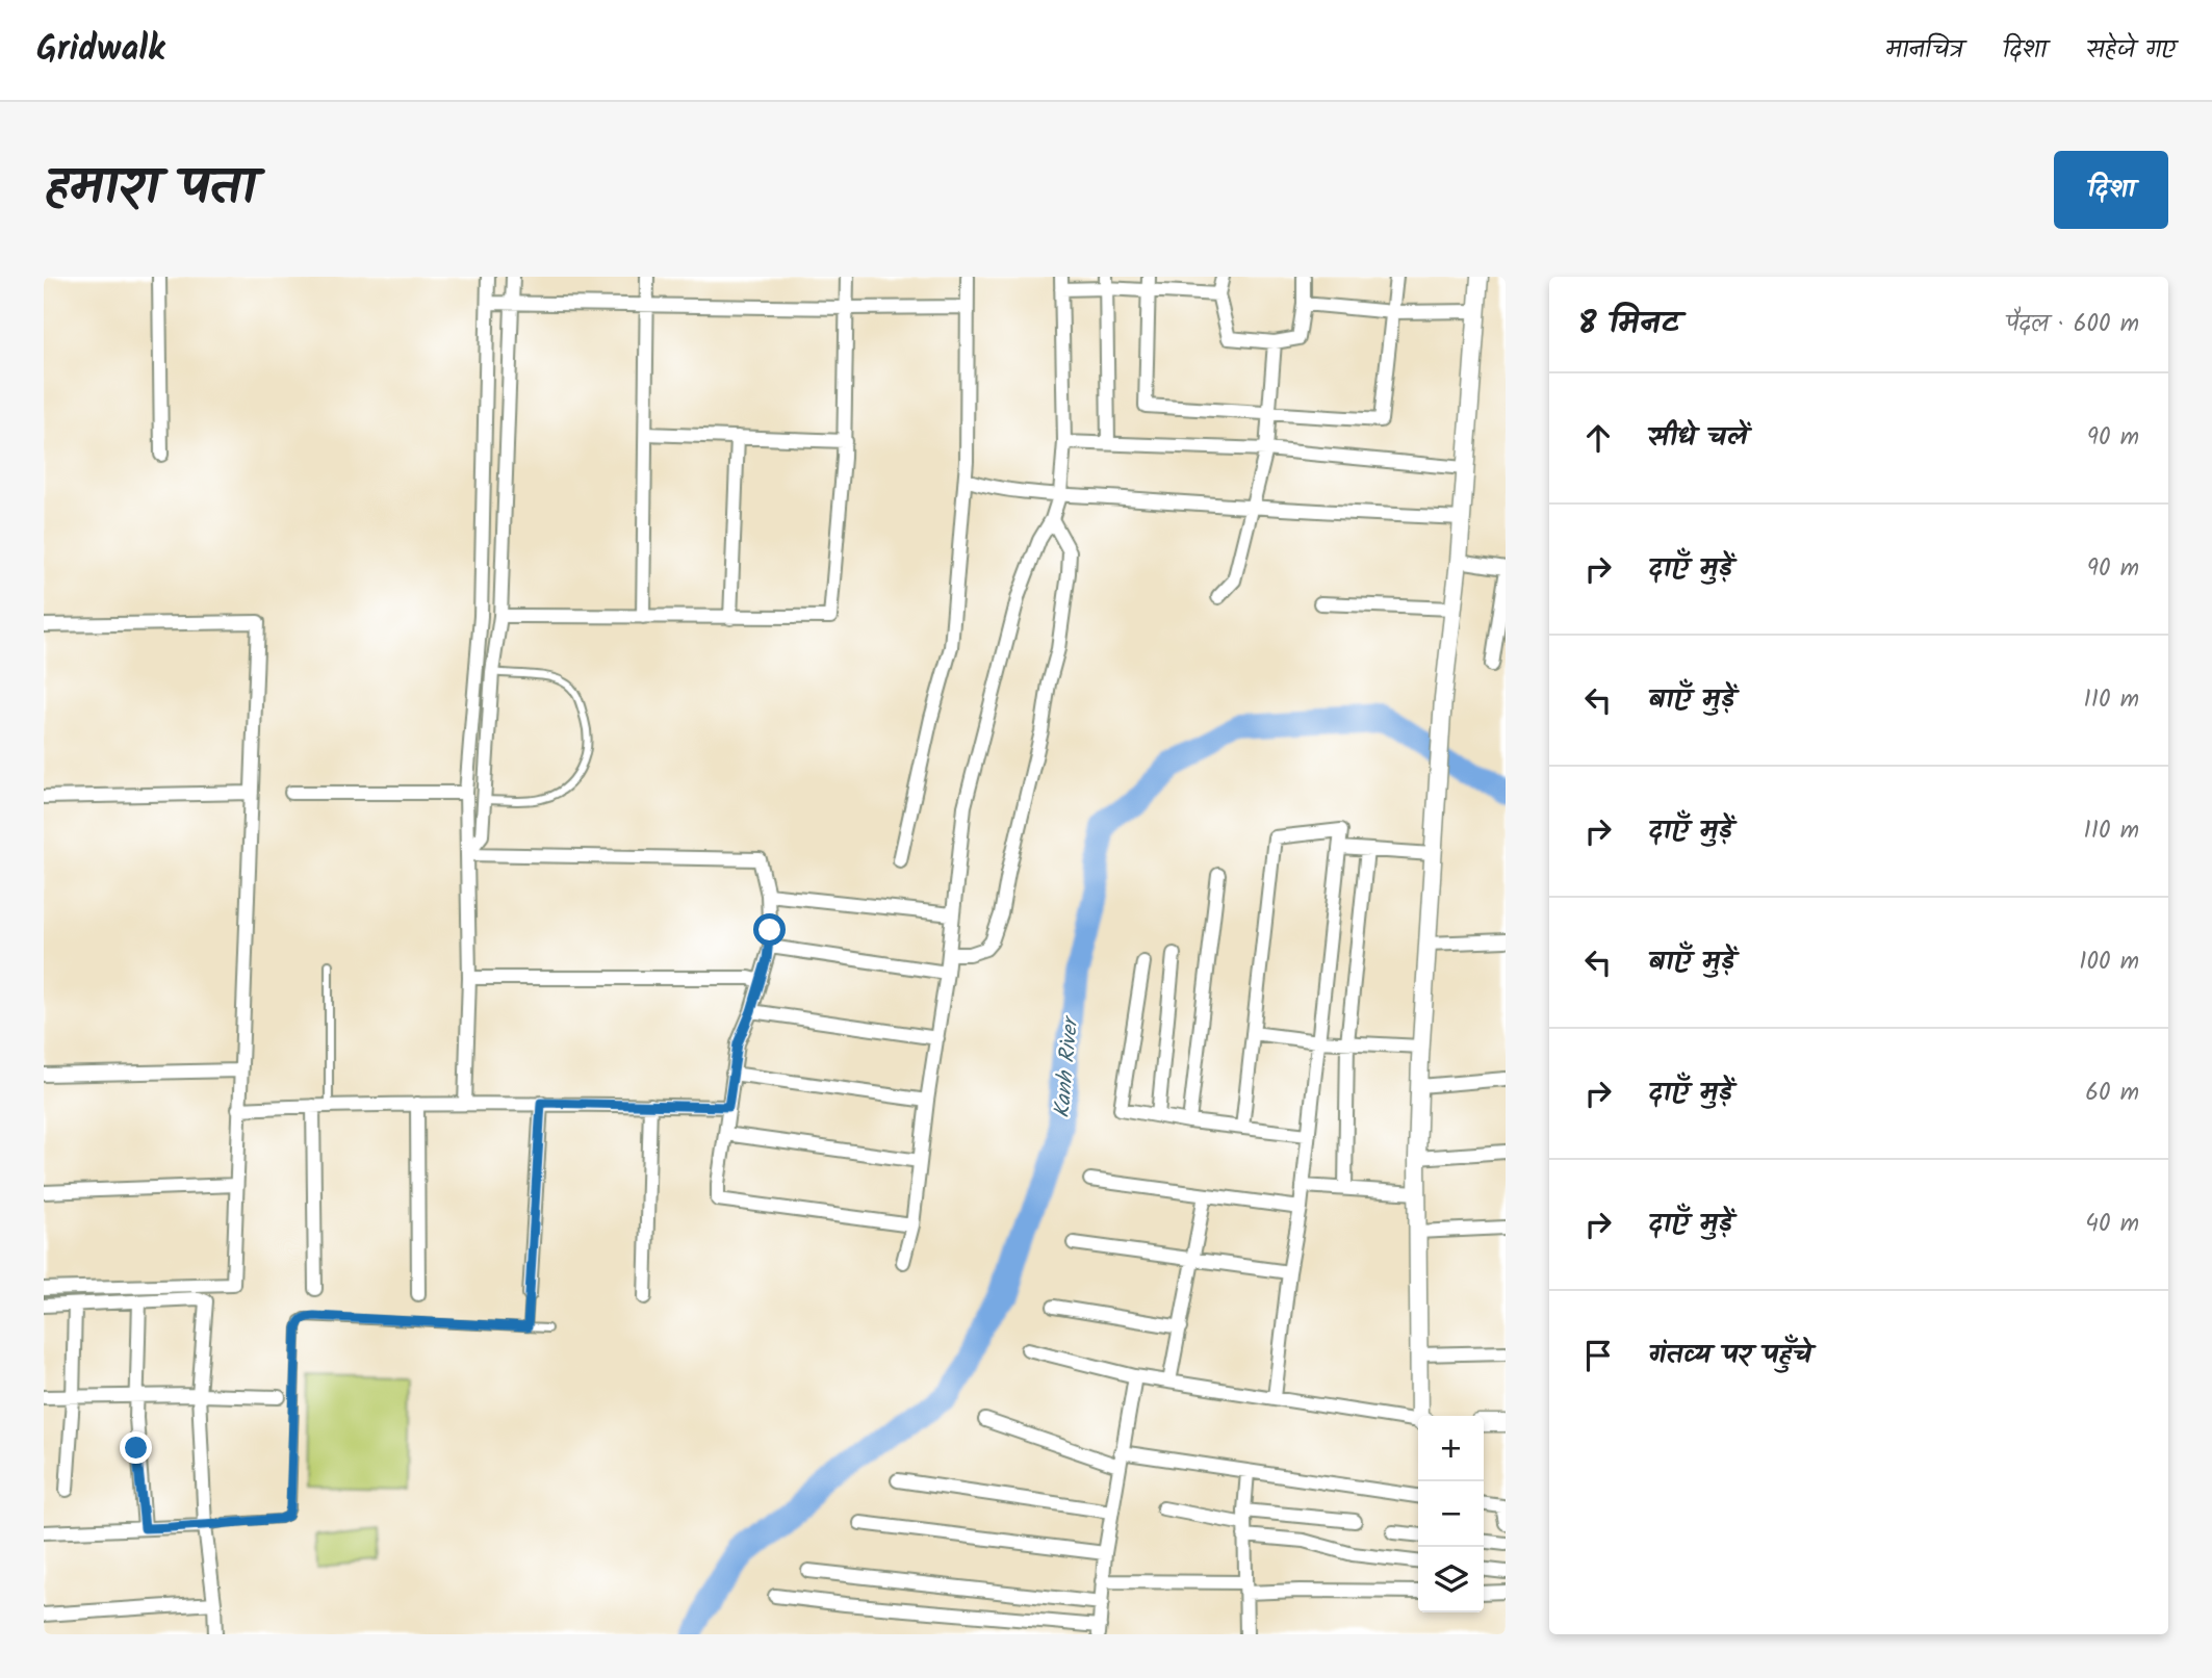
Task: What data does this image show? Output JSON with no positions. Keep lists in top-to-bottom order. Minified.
{"water":["Kanh River"],"page":{"header":"Gridwalk","nav":["मानचित्र","दिशा","सहेजे गए"],"title":"हमारा पता","buttons":"दिशा","heading":["8 मिनट","पैदल · 600 m"],"list":[["सीधे चलें","90 m"],["दाएँ मुड़ें","90 m"],["बाएँ मुड़ें","110 m"],["दाएँ मुड़ें","110 m"],["बाएँ मुड़ें","100 m"],["दाएँ मुड़ें","60 m"],["दाएँ मुड़ें","40 m"],"गंतव्य पर पहुँचे"],"map_buttons":["+","−"]}}
